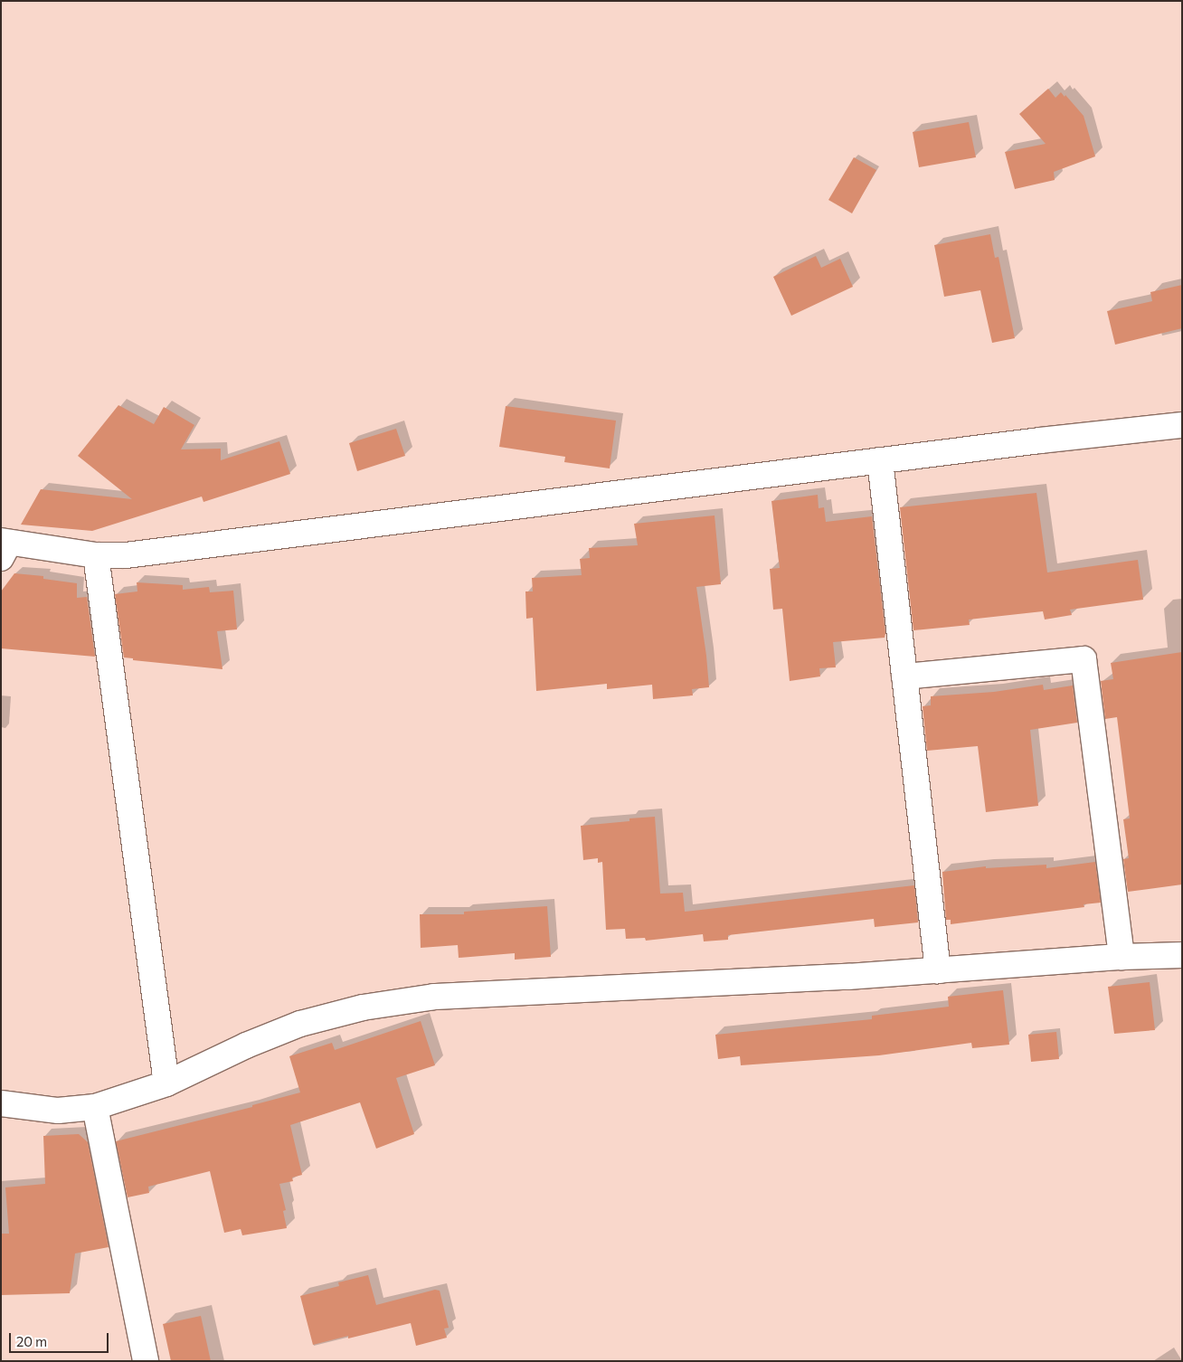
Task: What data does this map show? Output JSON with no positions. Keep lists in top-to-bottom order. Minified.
{"scale_bar":"20 m"}
